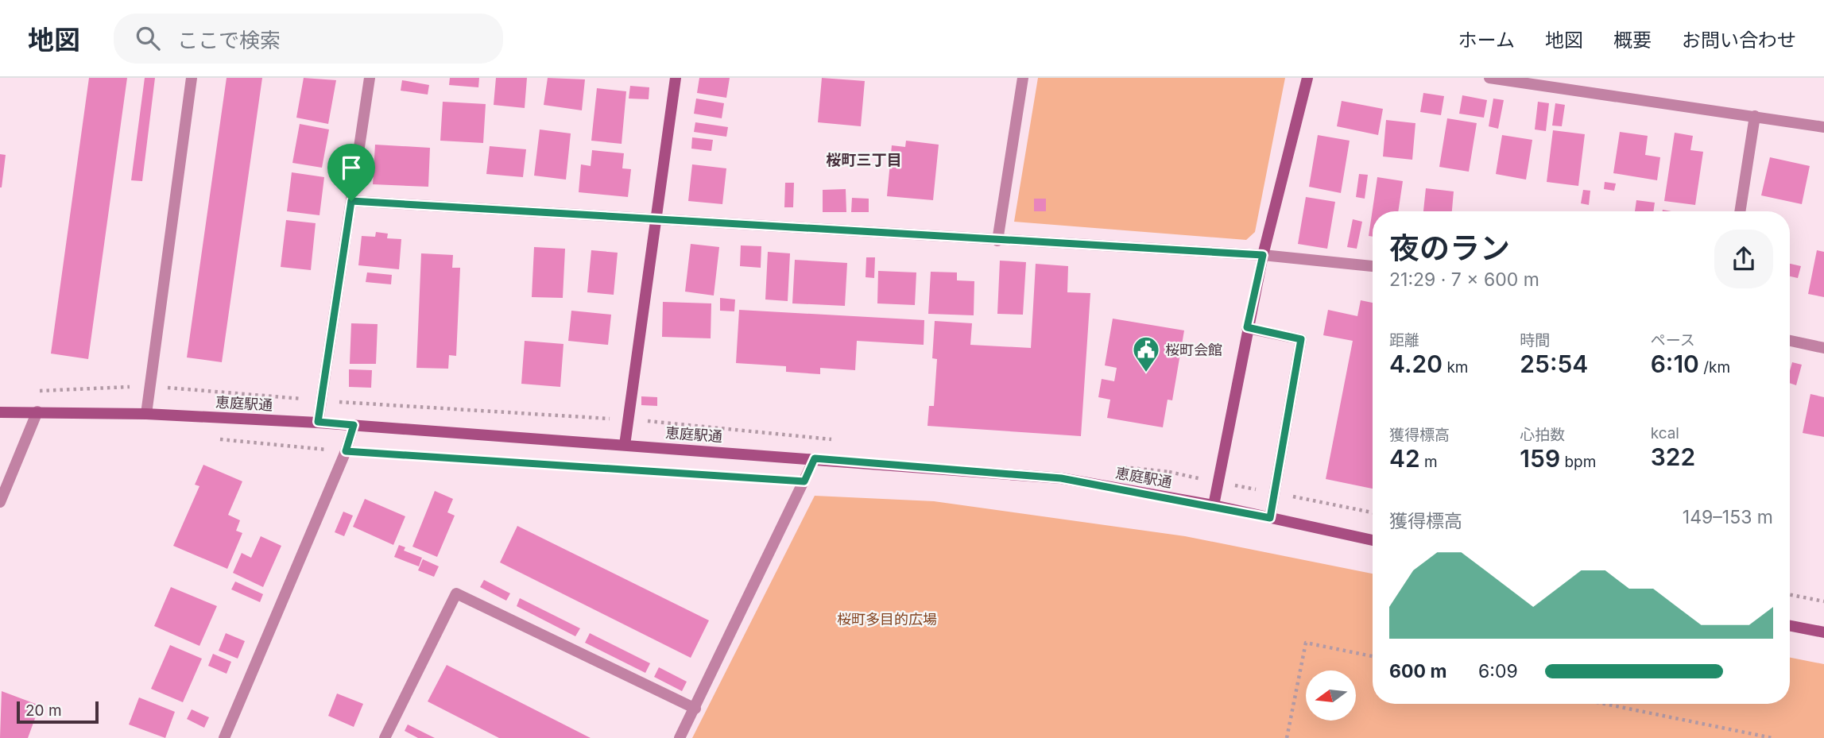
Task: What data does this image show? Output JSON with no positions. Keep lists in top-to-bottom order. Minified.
{"streets":{"street":["恵庭駅通"]},"districts":["桜町三丁目"],"parks":["桜町多目的広場"],"places":{"public building":["桜町会館"]},"scale_bar":"20 m","north":"left","page":{"header":"地図","search":"ここで検索","nav":["ホーム","地図","概要","お問い合わせ"],"heading":["夜のラン","21:29 · 7 × 600 m"],"stats":[["距離","4.20 km"],["時間","25:54"],["ペース","6:10 /km"],["獲得標高","42 m"],["心拍数","159 bpm"],["kcal","322"]],"chart":["獲得標高","149–153 m"],"list":[{"name":"600 m","note":"6:09"}],"scale":"20 m"}}
